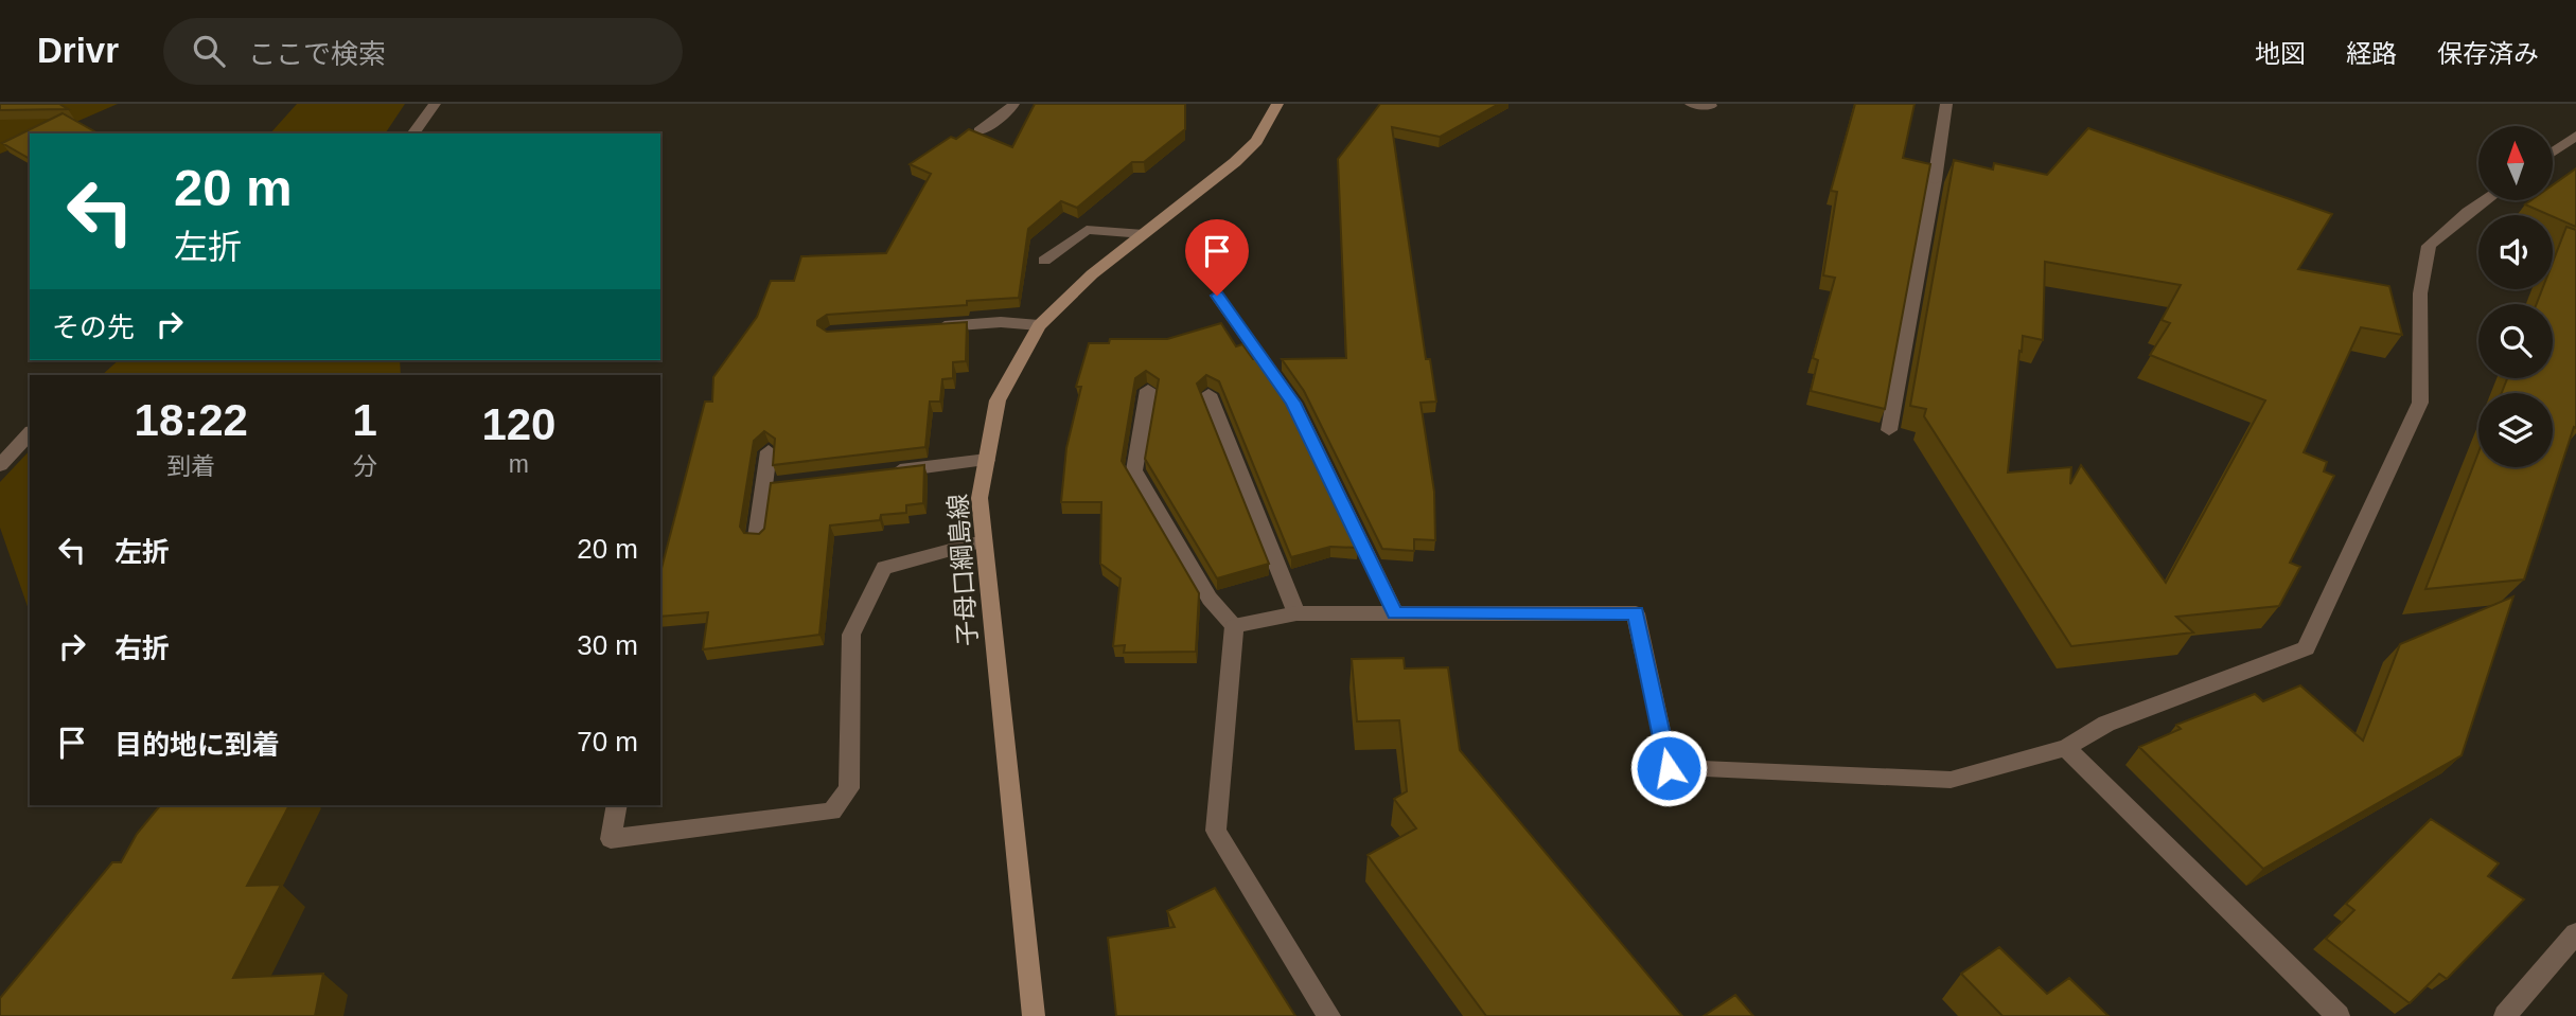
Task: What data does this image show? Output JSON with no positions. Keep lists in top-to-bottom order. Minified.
{"streets":{"main road":["子母口綱島線"]},"north":"top","page":{"header":"Drivr","search":"ここで検索","nav":["地図","経路","保存済み"],"turn":["20 m","左折"],"then":"その先","eta":["18:22","到着","1","分","120","m"],"list":[{"name":"左折","value":"20 m"},{"name":"右折","value":"30 m"},{"name":"目的地に到着","value":"70 m"}]}}
